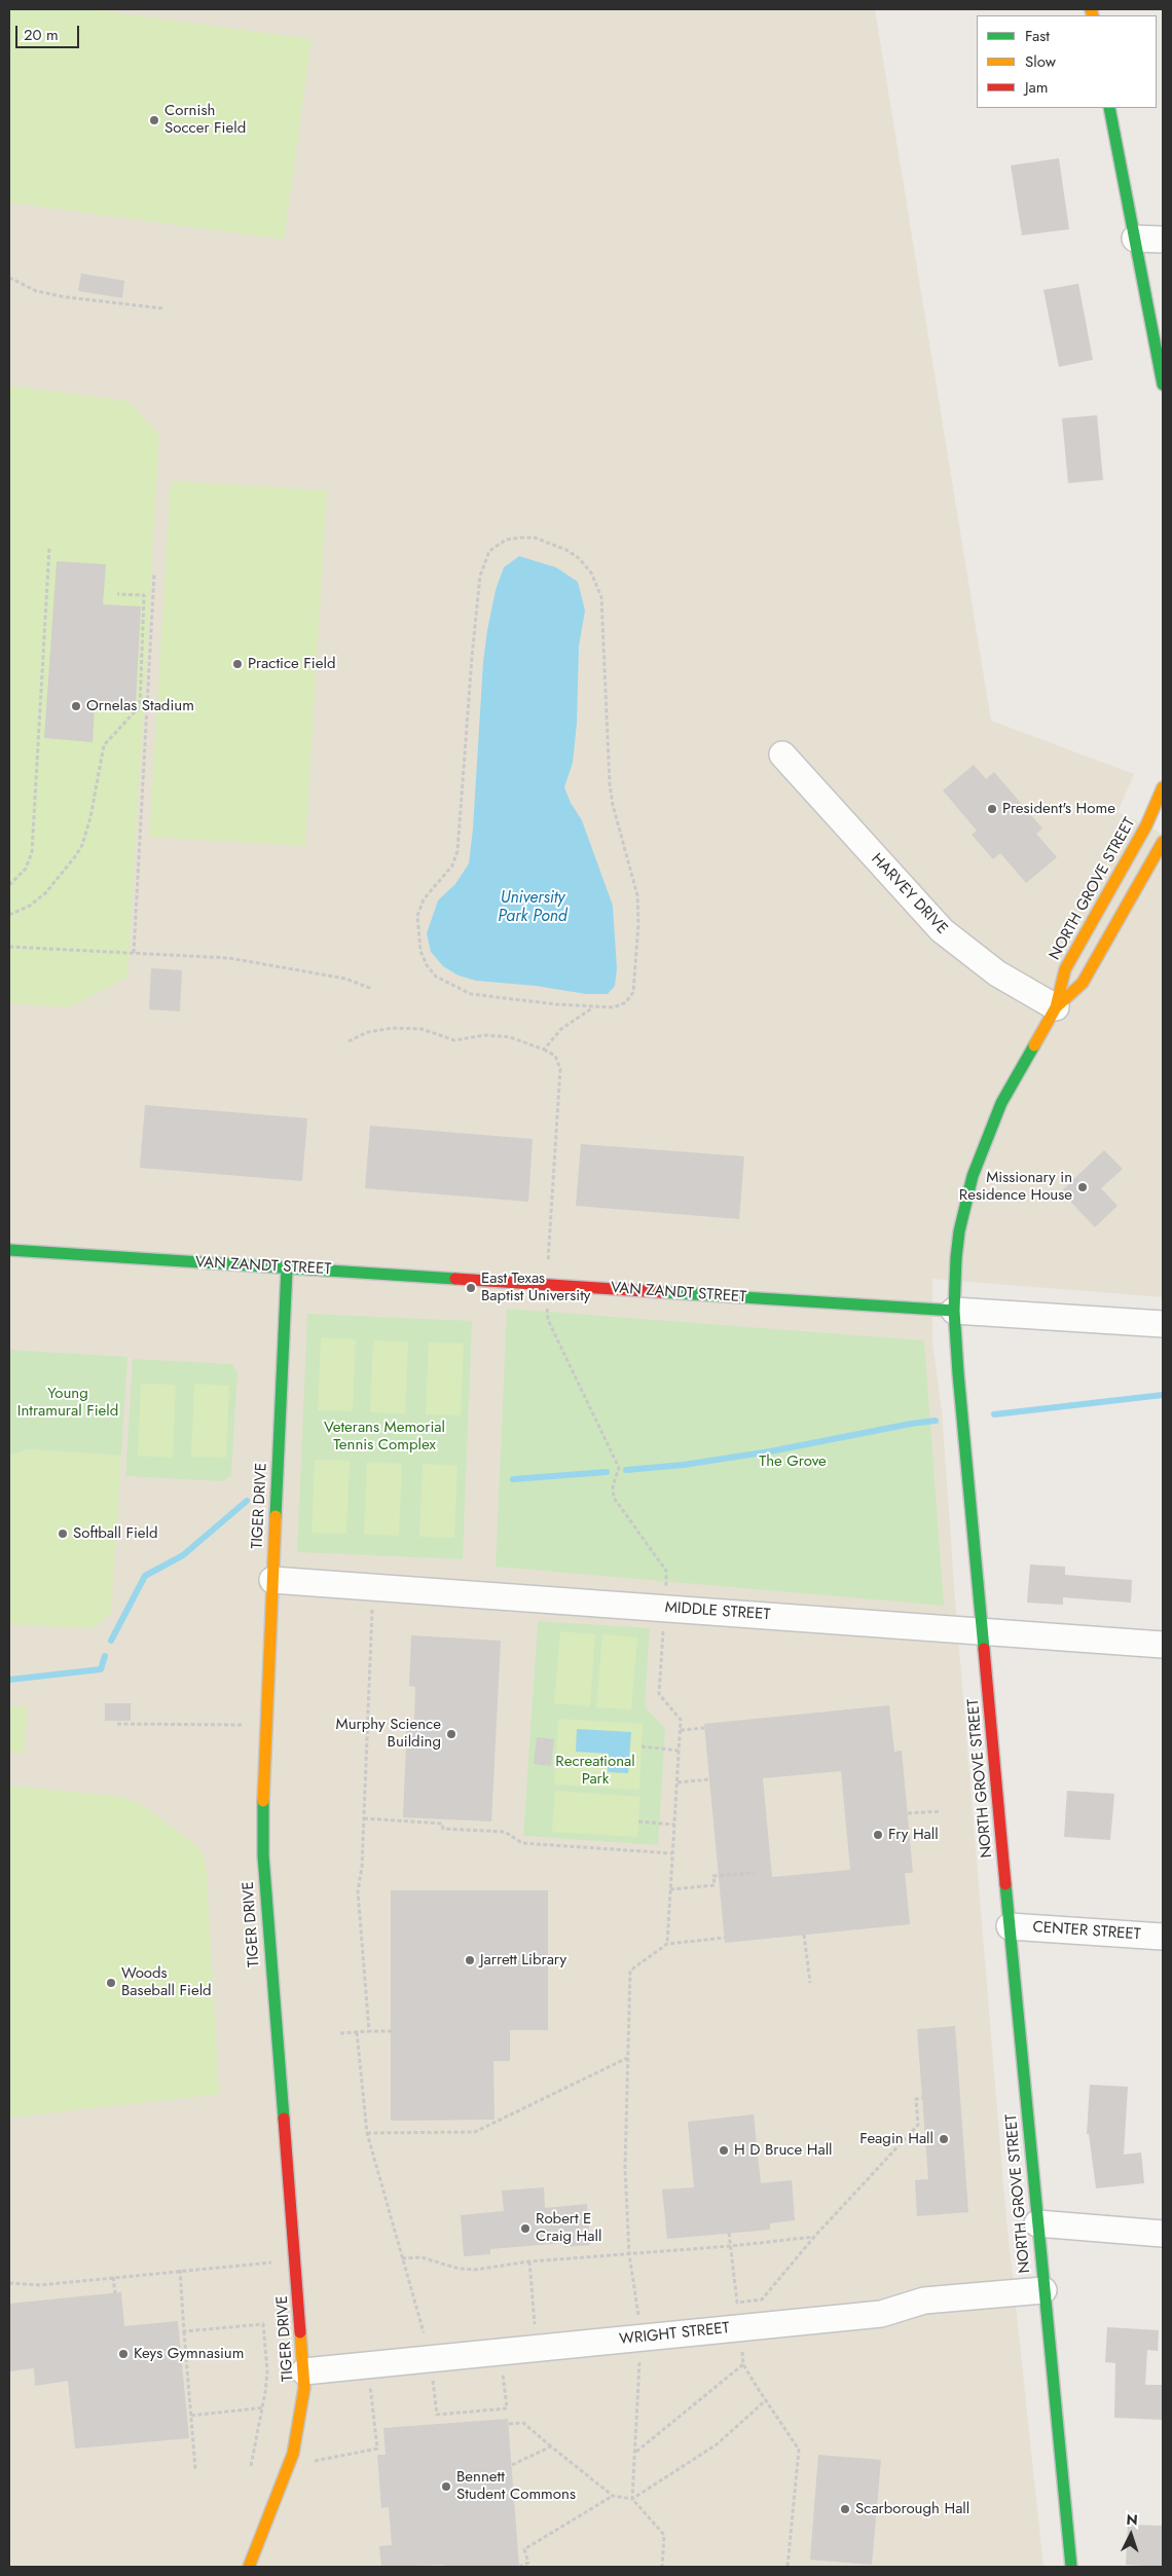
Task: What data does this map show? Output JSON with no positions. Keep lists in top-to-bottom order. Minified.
{"streets":{"main road":["NORTH GROVE STREET","VAN ZANDT STREET","TIGER DRIVE"],"street":["HARVEY DRIVE","MIDDLE STREET","CENTER STREET","WRIGHT STREET"]},"crossings":[["NORTH GROVE STREET","HARVEY DRIVE"],["NORTH GROVE STREET","VAN ZANDT STREET"],["NORTH GROVE STREET","MIDDLE STREET"],["NORTH GROVE STREET","CENTER STREET"],["NORTH GROVE STREET","WRIGHT STREET"],["VAN ZANDT STREET","TIGER DRIVE"],["TIGER DRIVE","MIDDLE STREET"],["TIGER DRIVE","WRIGHT STREET"]],"water":["University Park Pond"],"parks":["Young Intramural Field","Veterans Memorial Tennis Complex","The Grove","Recreational Park"],"places":["Cornish Soccer Field","Practice Field","Ornelas Stadium","President's Home","Missionary in Residence House","East Texas Baptist University","Softball Field","Murphy Science Building","Fry Hall","Jarrett Library","Woods Baseball Field","Feagin Hall","H D Bruce Hall","Robert E Craig Hall","Keys Gymnasium","Bennett Student Commons","Scarborough Hall"],"legend":["Fast","Slow","Jam"],"scale_bar":"20 m","north":"top"}
